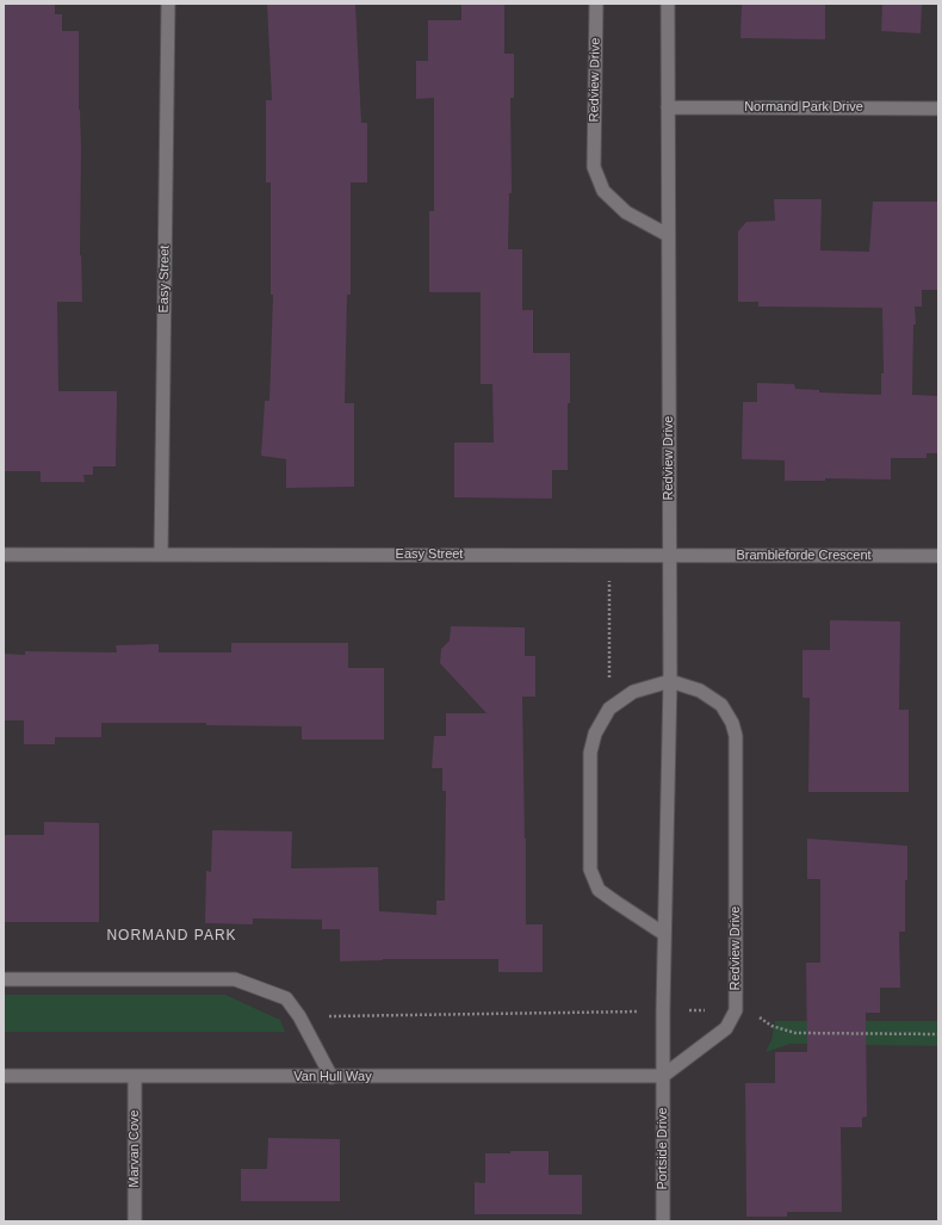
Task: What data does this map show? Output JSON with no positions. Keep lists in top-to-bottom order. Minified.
{"streets":{"street":["Redview Drive","Normand Park Drive","Easy Street","Brambleforde Crescent","Van Hull Way","Marvan Cove","Portside Drive"]},"crossings":[["Redview Drive","Normand Park Drive"],["Redview Drive","Easy Street"],["Redview Drive","Brambleforde Crescent"],["Redview Drive","Van Hull Way"],["Redview Drive","Portside Drive"],["Easy Street","Brambleforde Crescent"],["Van Hull Way","Marvan Cove"],["Van Hull Way","Portside Drive"]],"districts":["NORMAND PARK"]}
